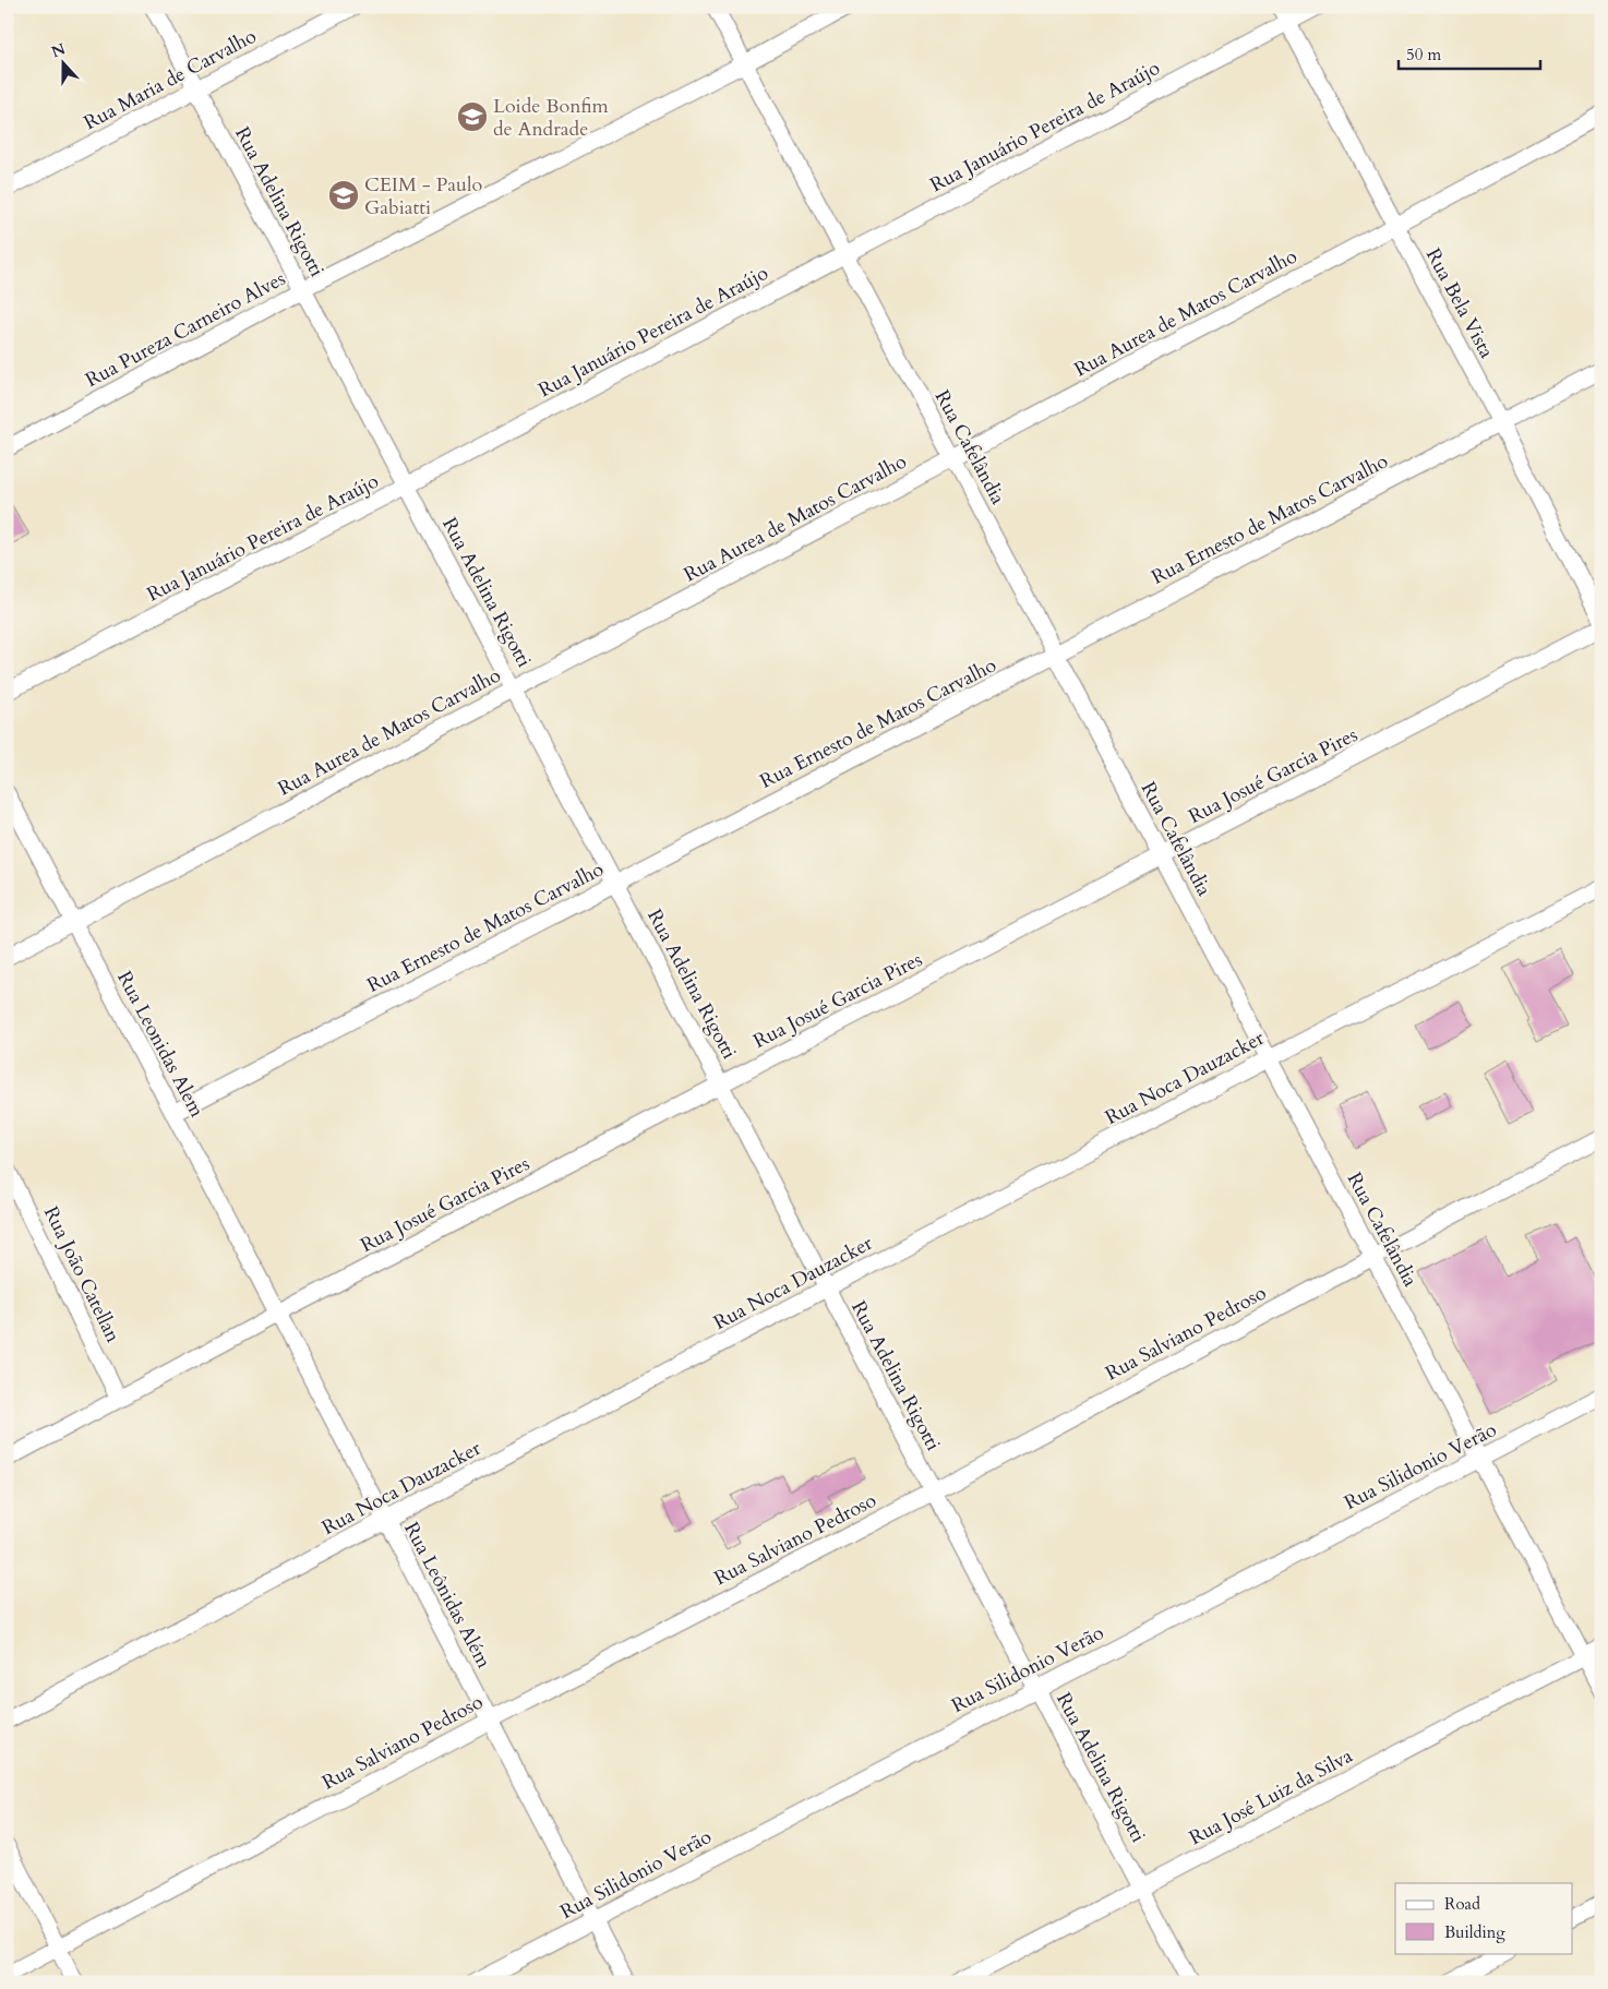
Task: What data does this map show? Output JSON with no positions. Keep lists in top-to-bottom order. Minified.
{"streets":{"street":["Rua Maria de Carvalho","Rua Januário Pereira de Araújo","Rua Adelina Rigotti","Rua Bela Vista","Rua Aurea de Matos Carvalho","Rua Pureza Carneiro Alves","Rua Cafelândia","Rua Ernesto de Matos Carvalho","Rua Josué Garcia Pires","Rua Leonidas Alem","Rua Noca Dauzacker","Rua João Catellan","Rua Salviano Pedroso","Rua Silidonio Verão","Rua Leônidas Além","Rua José Luiz da Silva"]},"crossings":[["Rua Maria de Carvalho","Rua Adelina Rigotti"],["Rua Januário Pereira de Araújo","Rua Adelina Rigotti"],["Rua Januário Pereira de Araújo","Rua Bela Vista"],["Rua Januário Pereira de Araújo","Rua Cafelândia"],["Rua Adelina Rigotti","Rua Aurea de Matos Carvalho"],["Rua Adelina Rigotti","Rua Pureza Carneiro Alves"],["Rua Adelina Rigotti","Rua Ernesto de Matos Carvalho"],["Rua Adelina Rigotti","Rua Josué Garcia Pires"],["Rua Adelina Rigotti","Rua Noca Dauzacker"],["Rua Adelina Rigotti","Rua Salviano Pedroso"],["Rua Adelina Rigotti","Rua Silidonio Verão"],["Rua Adelina Rigotti","Rua José Luiz da Silva"],["Rua Bela Vista","Rua Aurea de Matos Carvalho"],["Rua Bela Vista","Rua Ernesto de Matos Carvalho"],["Rua Aurea de Matos Carvalho","Rua Cafelândia"],["Rua Aurea de Matos Carvalho","Rua Leonidas Alem"],["Rua Pureza Carneiro Alves","Rua Cafelândia"],["Rua Cafelândia","Rua Ernesto de Matos Carvalho"],["Rua Cafelândia","Rua Josué Garcia Pires"],["Rua Cafelândia","Rua Noca Dauzacker"],["Rua Cafelândia","Rua Salviano Pedroso"],["Rua Cafelândia","Rua Silidonio Verão"],["Rua Cafelândia","Rua José Luiz da Silva"],["Rua Ernesto de Matos Carvalho","Rua Leonidas Alem"],["Rua Josué Garcia Pires","Rua Leonidas Alem"],["Rua Josué Garcia Pires","Rua João Catellan"],["Rua Josué Garcia Pires","Rua Leônidas Além"],["Rua Leonidas Alem","Rua Leônidas Além"],["Rua Noca Dauzacker","Rua Leônidas Além"],["Rua Salviano Pedroso","Rua Leônidas Além"],["Rua Silidonio Verão","Rua Leônidas Além"]],"places":{"school or university":["Loide Bonfim de Andrade","CEIM - Paulo Gabiatti"]},"legend":["Road","Building"],"scale_bar":"50 m","north":"top"}
